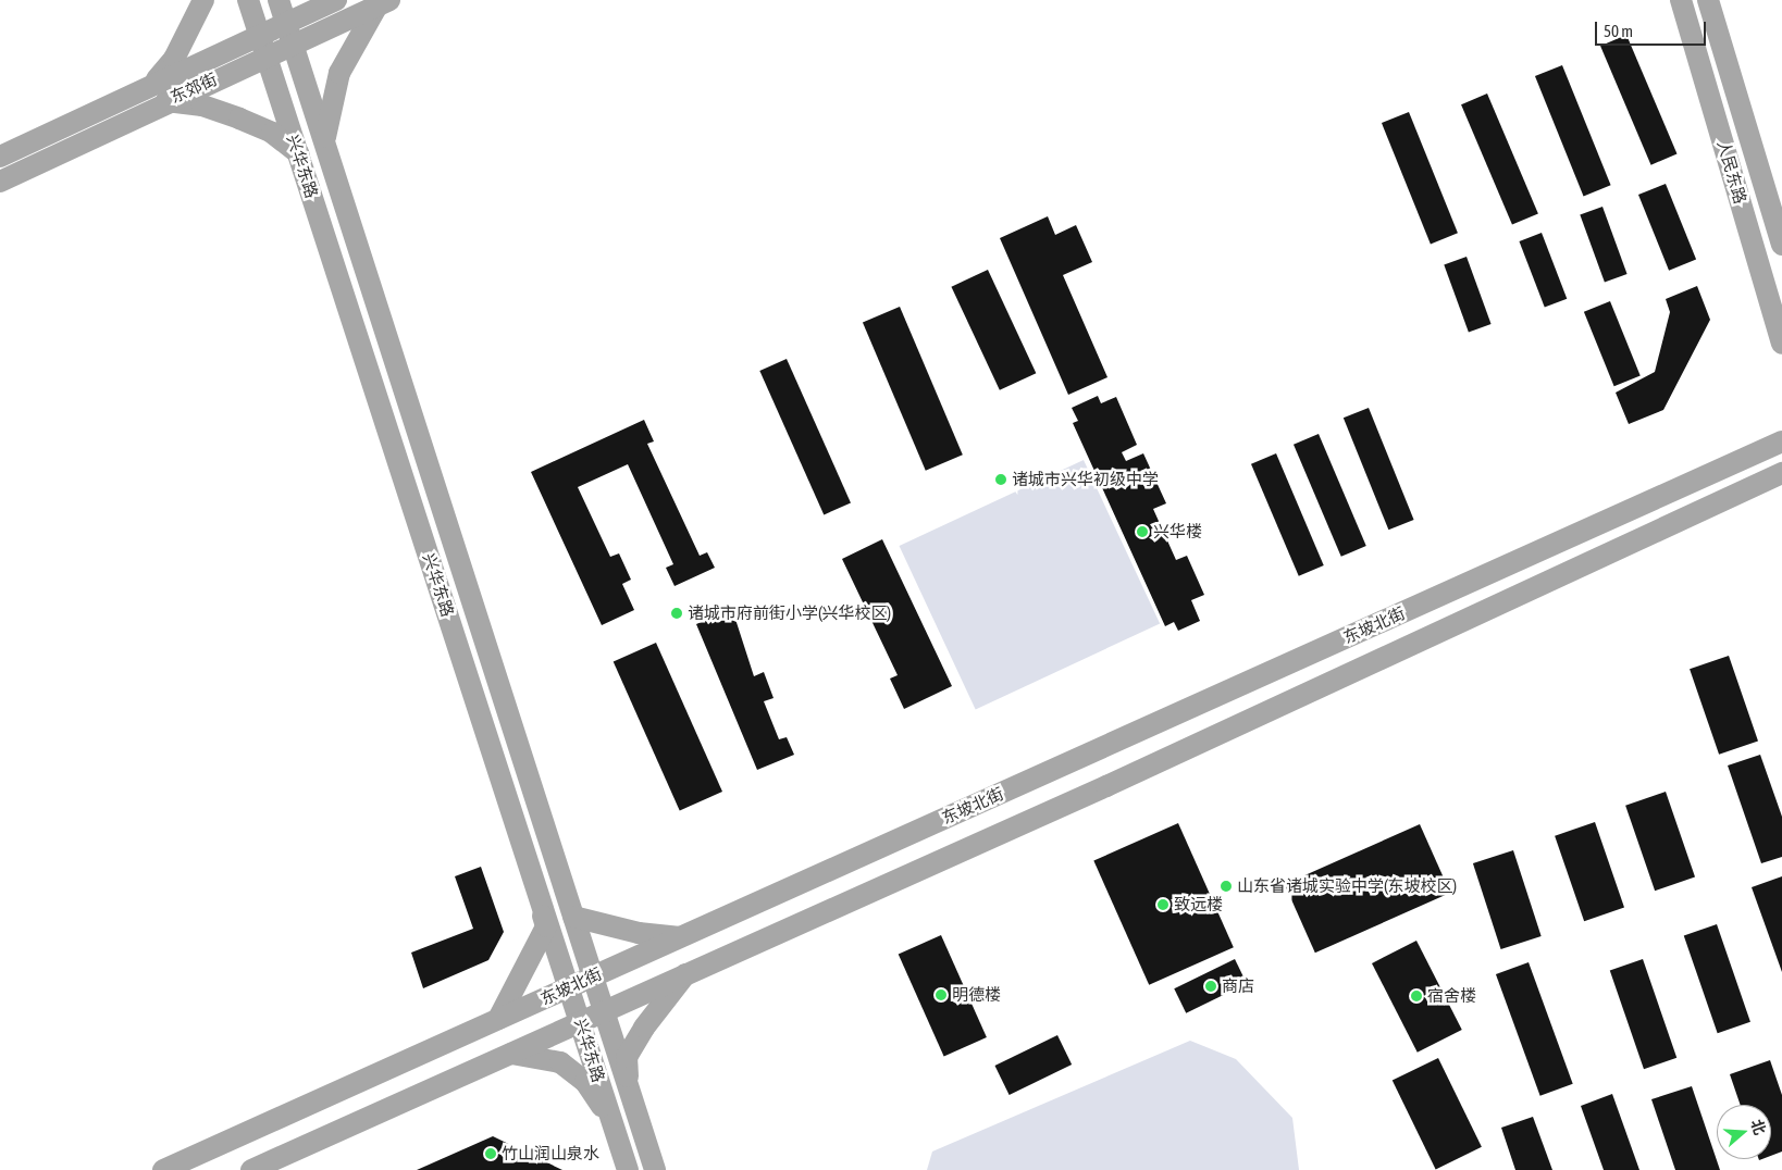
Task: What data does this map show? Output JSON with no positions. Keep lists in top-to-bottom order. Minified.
{"streets":{"main road":["东郊街","兴华东路","人民东路","东坡北街"]},"crossings":[["东郊街","兴华东路"],["兴华东路","东坡北街"]],"places":["诸城市兴华初级中学","兴华楼","诸城市府前街小学(兴华校区)","山东省诸城实验中学(东坡校区)","致远楼","商店","明德楼","宿舍楼","竹山润山泉水"],"scale_bar":"50 m","north":"right"}
